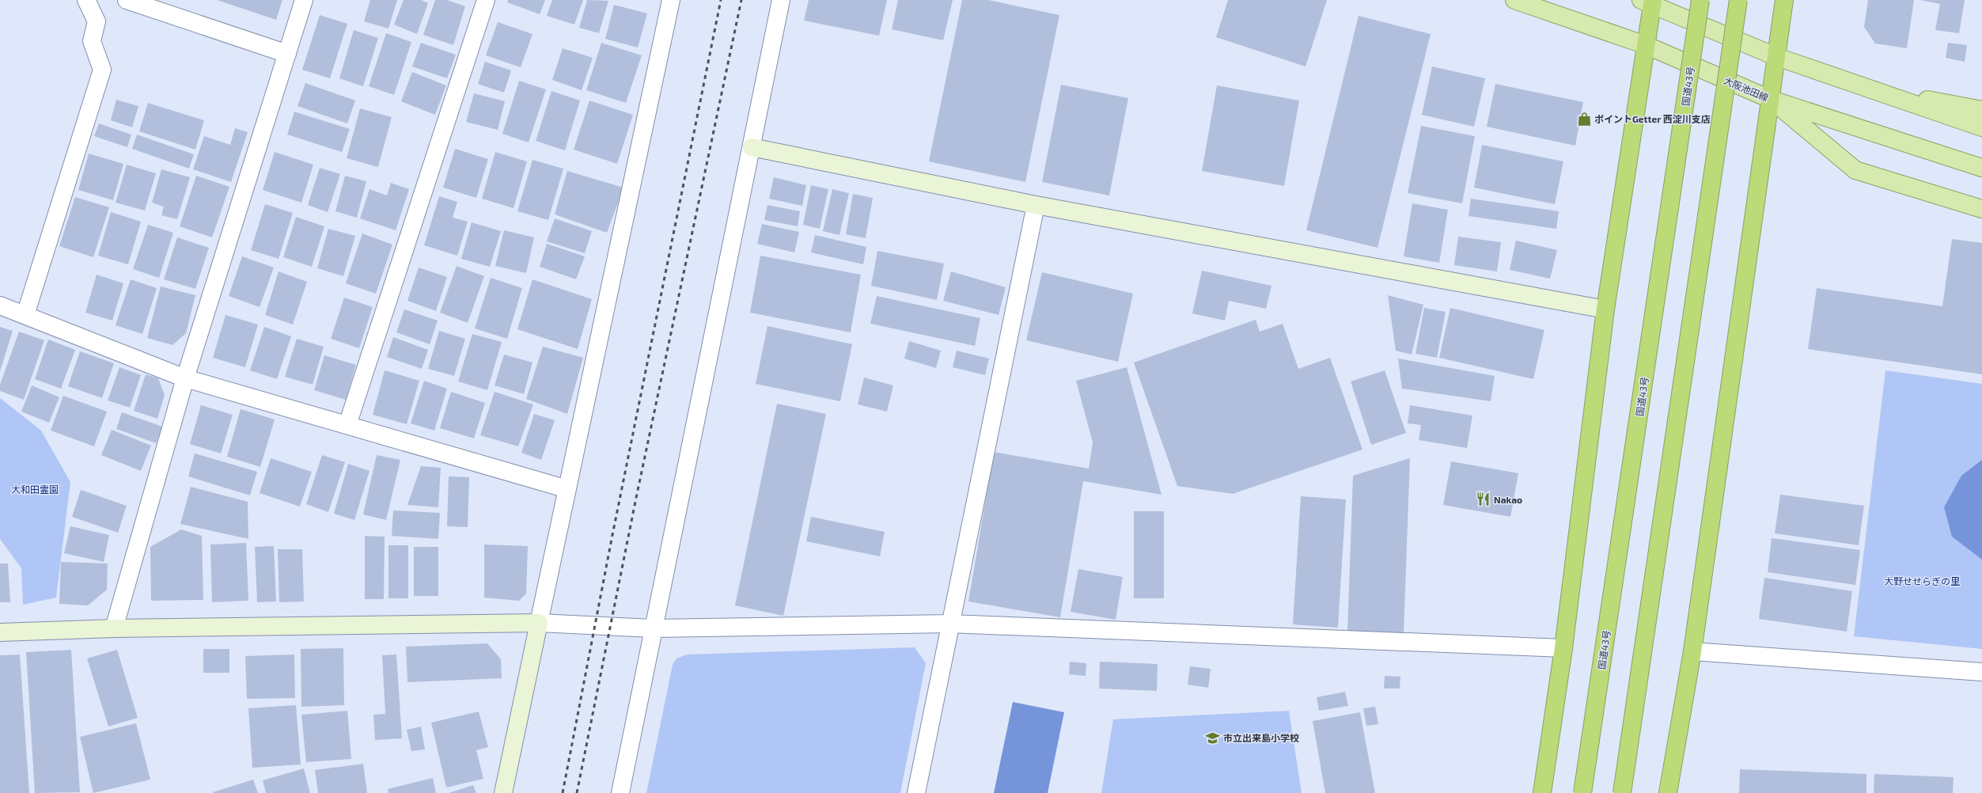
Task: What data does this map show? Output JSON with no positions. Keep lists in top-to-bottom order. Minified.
{"streets":{"highway":["国道43号"],"main road":["大阪池田線"]},"parks":["大和田霊園","大野せせらぎの里"],"places":{"shop":["ポイントGetter 西淀川支店"],"restaurant":["Nakao"],"school or university":["市立出来島小学校"]}}
